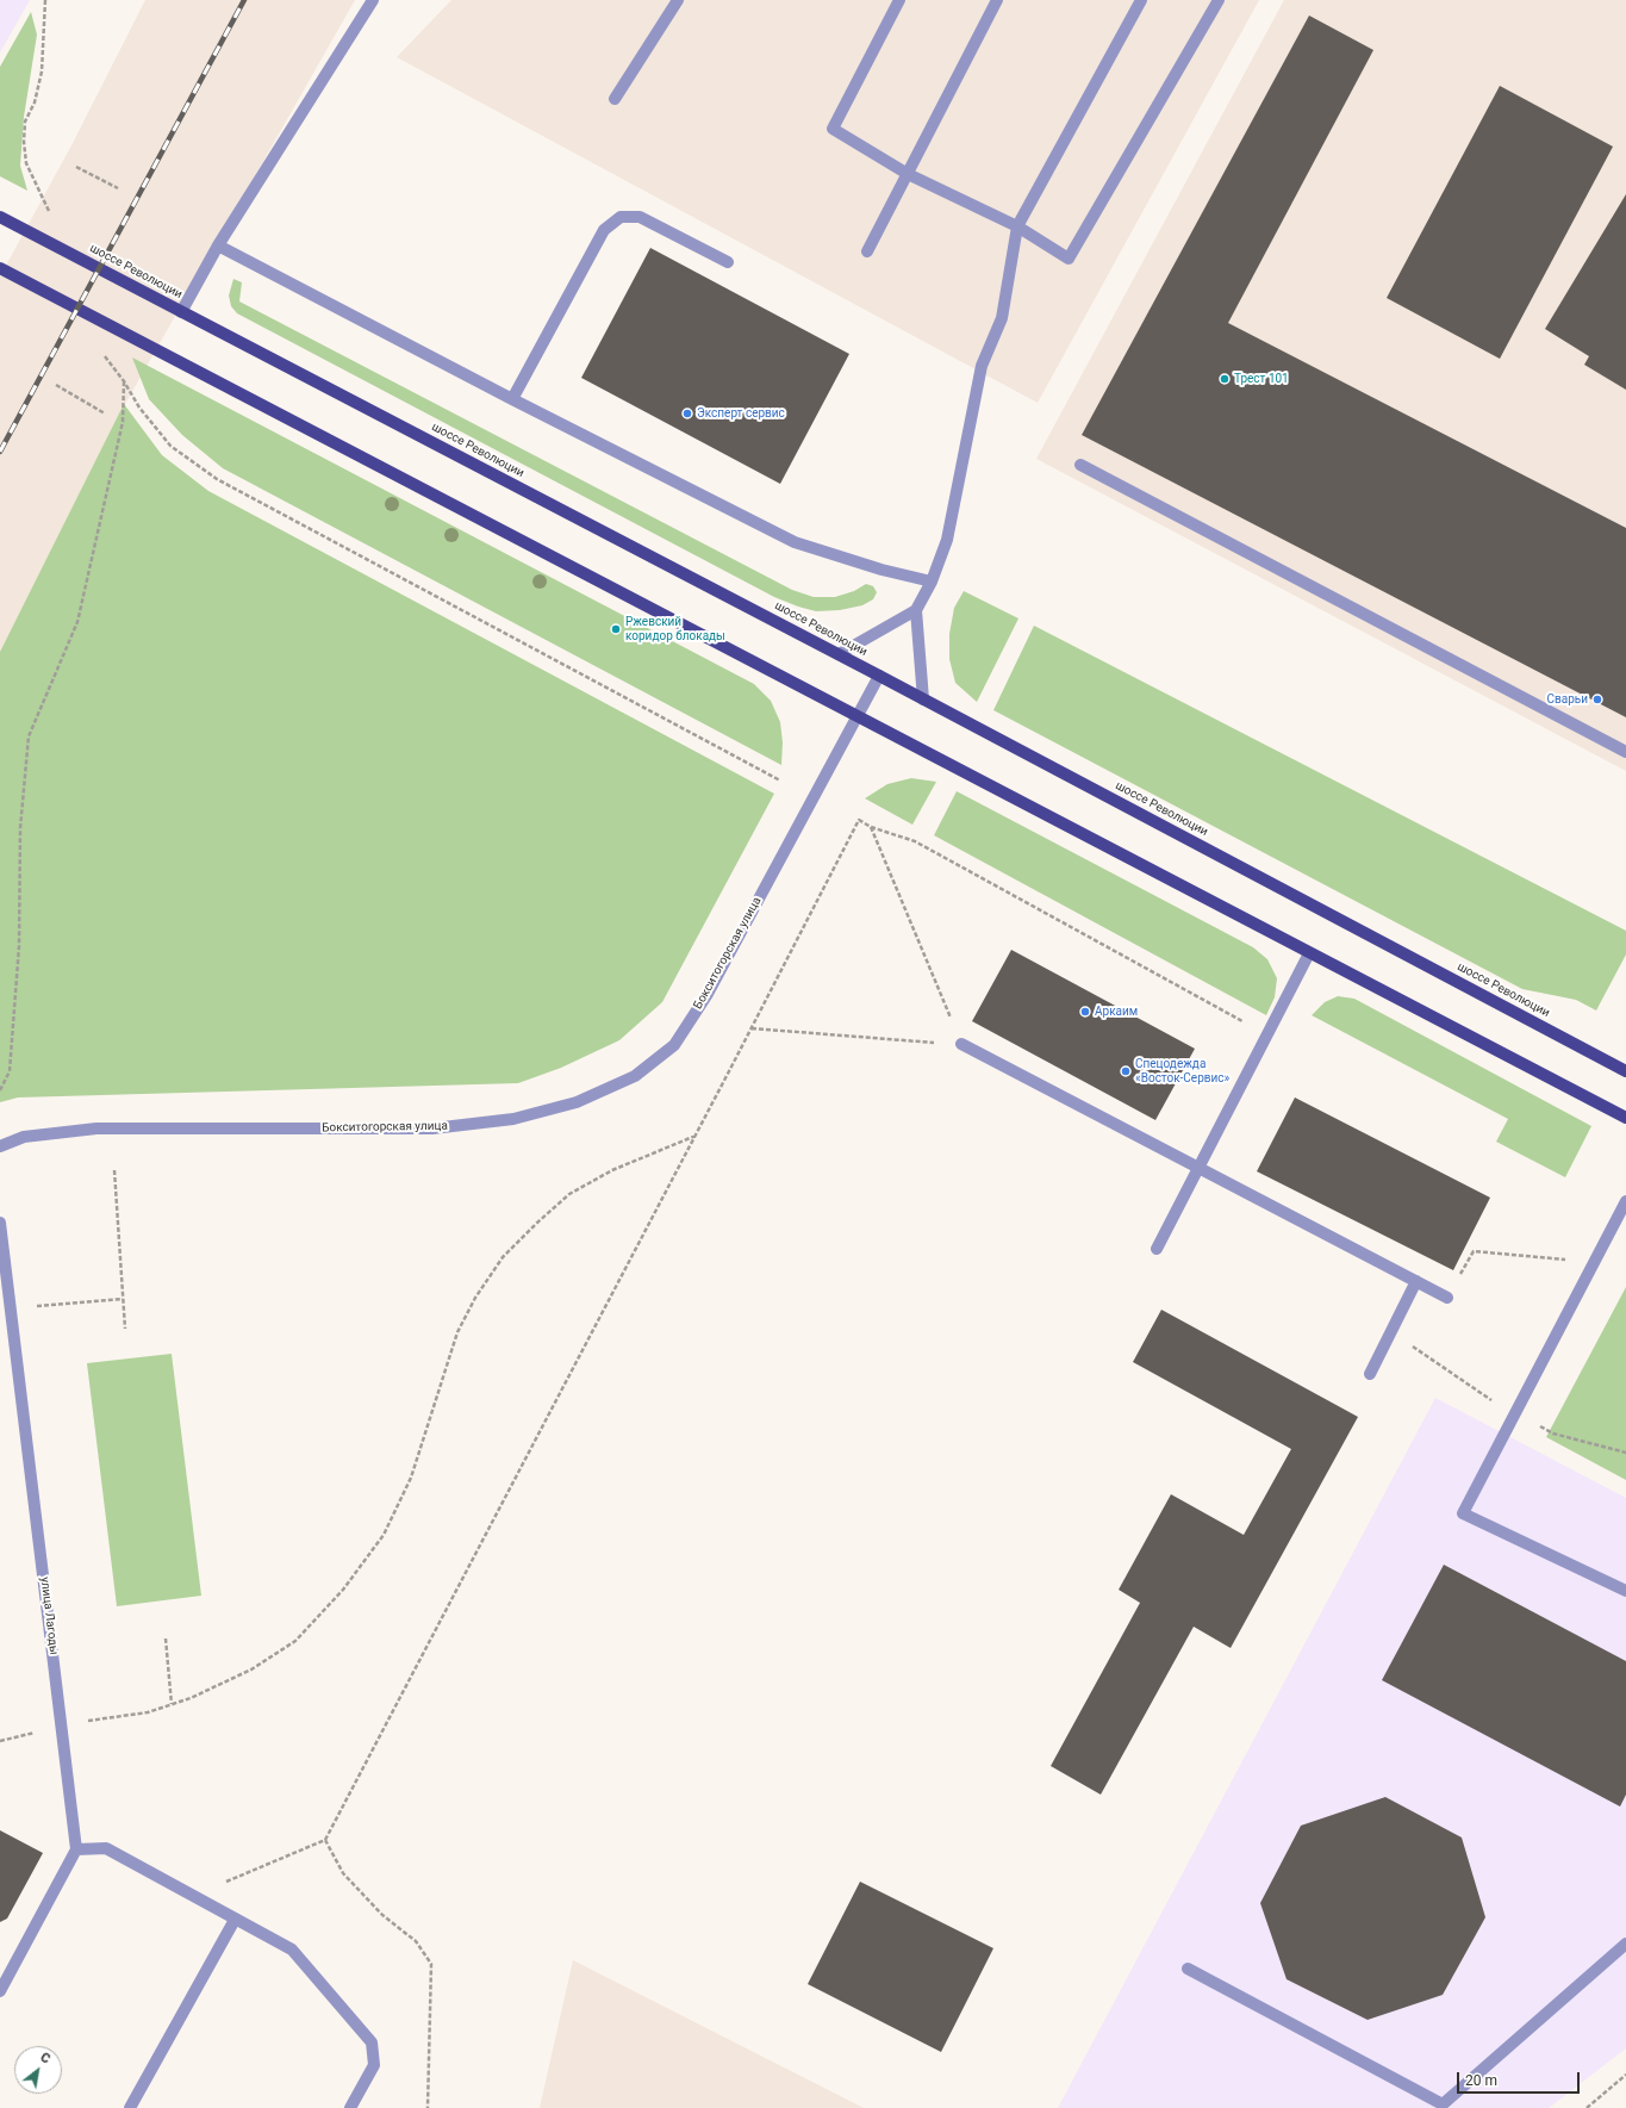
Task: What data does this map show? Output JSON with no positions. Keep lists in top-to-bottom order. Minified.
{"streets":{"main road":["шоссе Революции"],"street":["Бокситогорская улица","улица Лагоды"]},"crossings":[["шоссе Революции","Бокситогорская улица"]],"places":["Трест 101","Эксперт сервис","Ржевский коридор блокады","Сварьи","Аркаим","Спецодежда «Восток-Сервис»"],"scale_bar":"20 m","north":"top right"}
